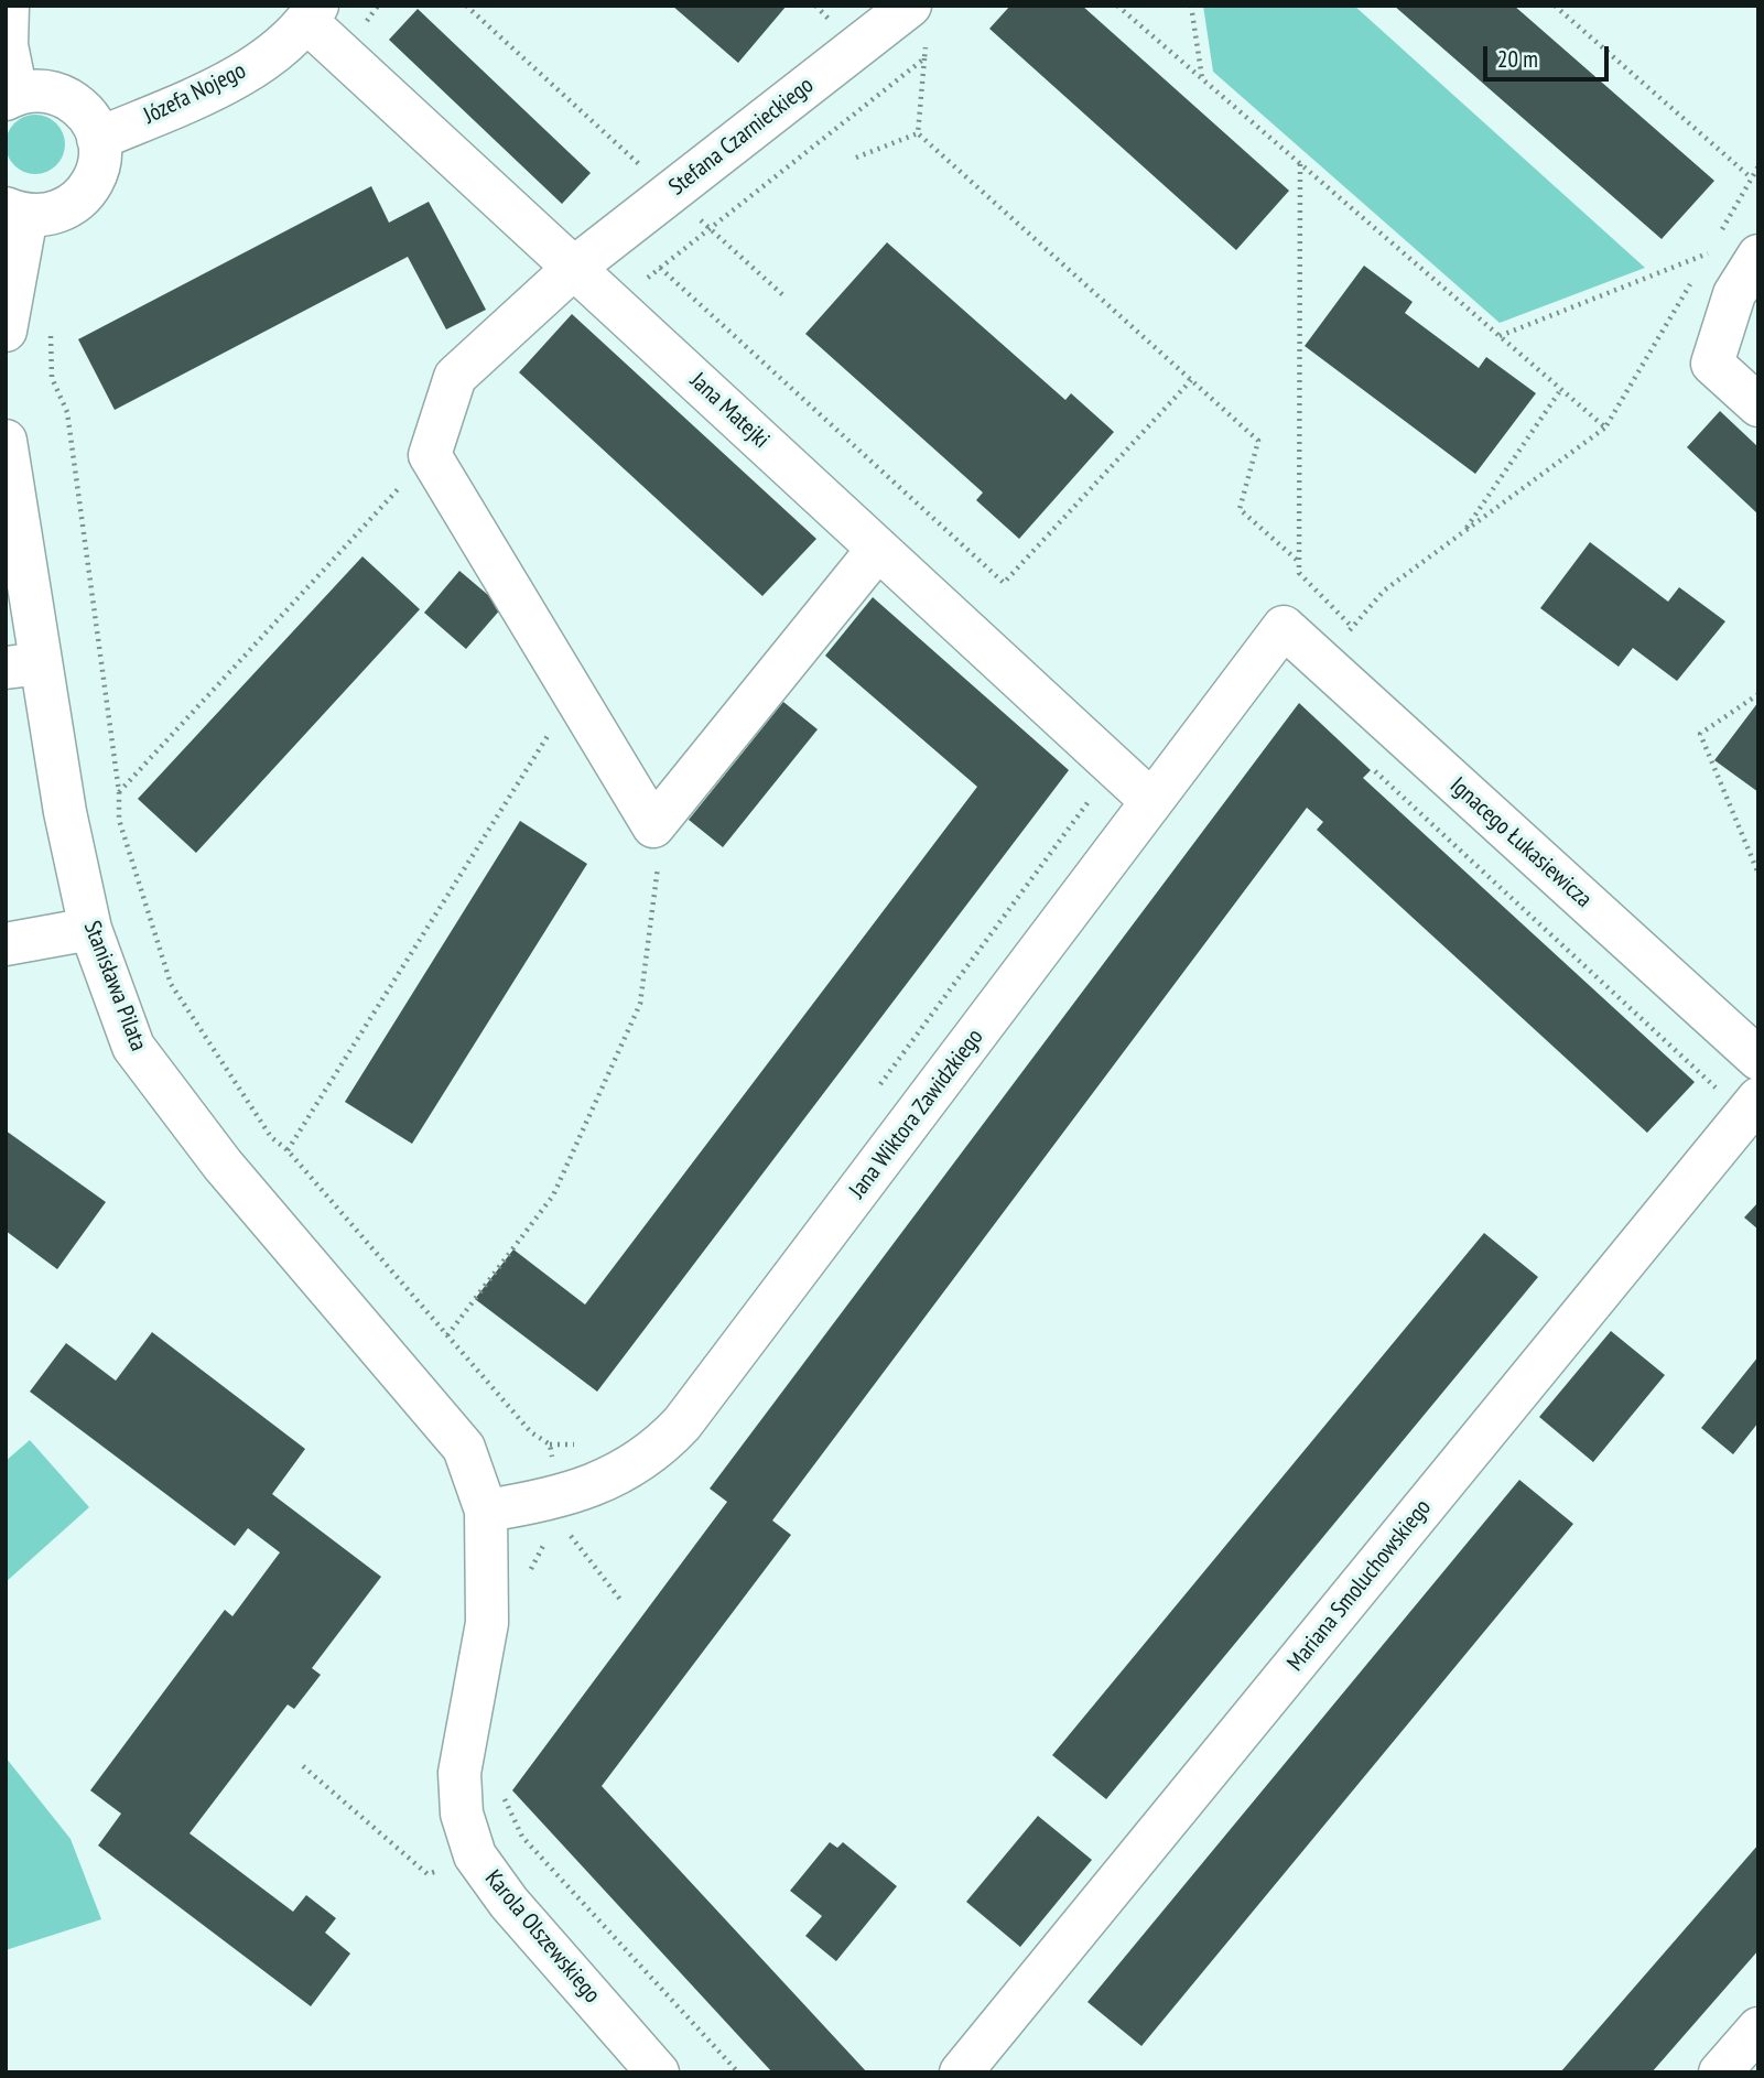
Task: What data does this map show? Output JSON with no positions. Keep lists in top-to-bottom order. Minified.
{"streets":{"street":["Józefa Nojego","Stefana Czarnieckiego","Jana Matejki","Ignacego Łukasiewicza","Stanisława Pilata","Jana Wiktora Zawidzkiego","Mariana Smoluchowskiego","Karola Olszewskiego"]},"crossings":[["Józefa Nojego","Jana Matejki"],["Stefana Czarnieckiego","Jana Matejki"],["Jana Matejki","Jana Wiktora Zawidzkiego"],["Ignacego Łukasiewicza","Jana Wiktora Zawidzkiego"],["Stanisława Pilata","Jana Wiktora Zawidzkiego"],["Stanisława Pilata","Karola Olszewskiego"],["Jana Wiktora Zawidzkiego","Karola Olszewskiego"]],"scale_bar":"20 m"}
